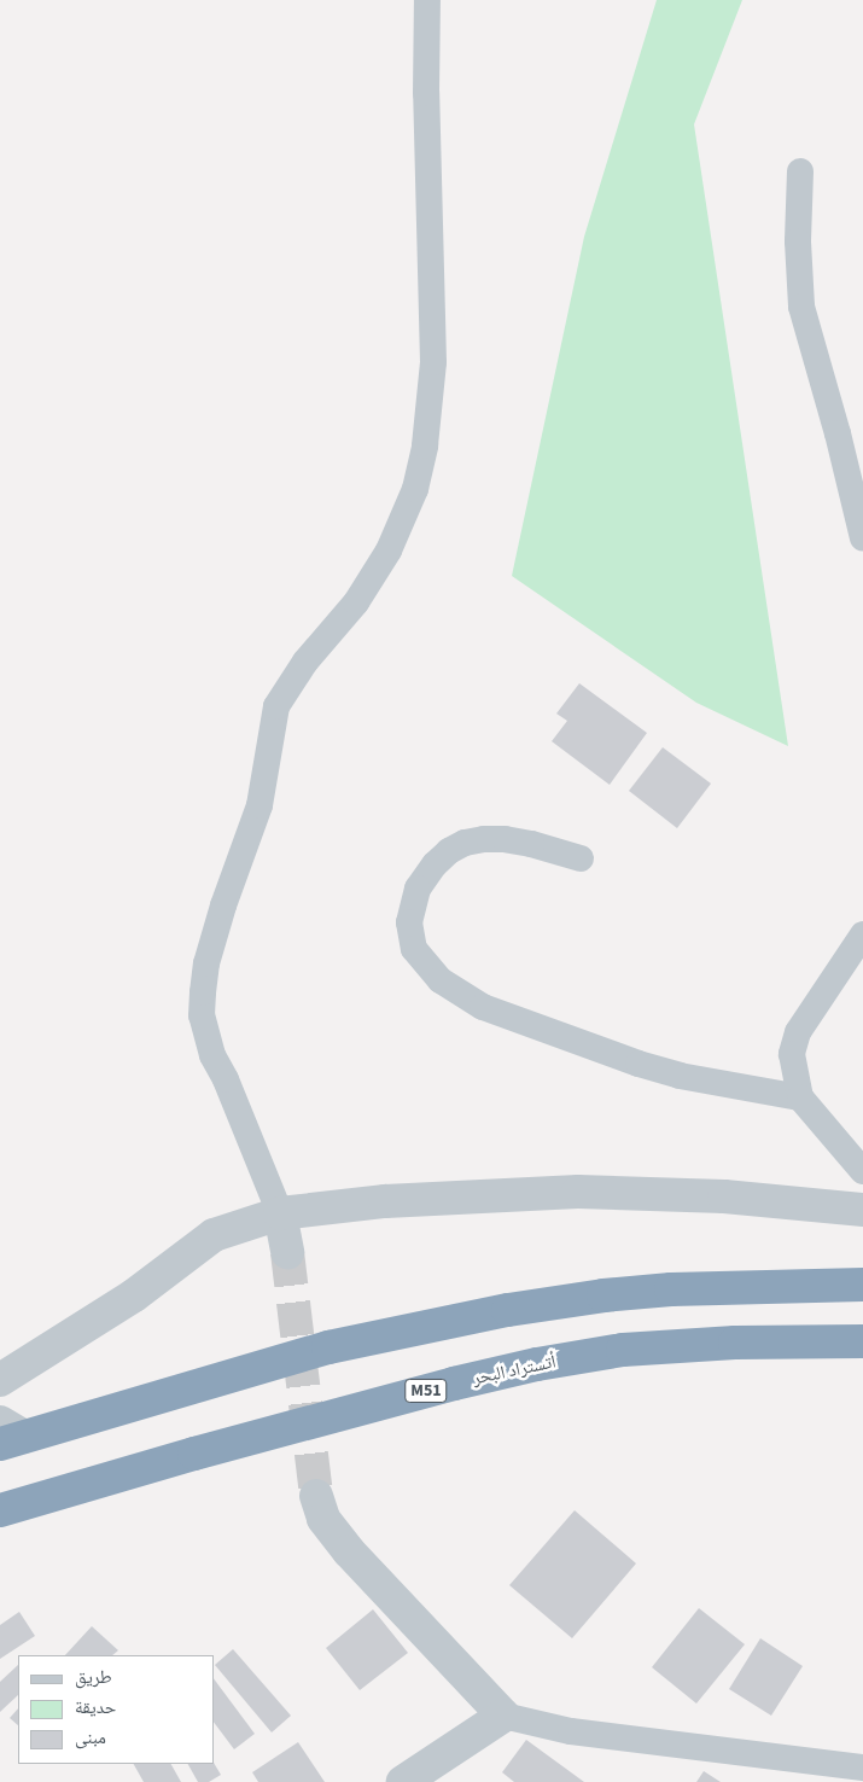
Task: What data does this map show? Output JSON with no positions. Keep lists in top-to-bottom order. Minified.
{"streets":{"highway":["أتستراد البحر","M51"]},"legend":["طريق","حديقة","مبنى"]}
